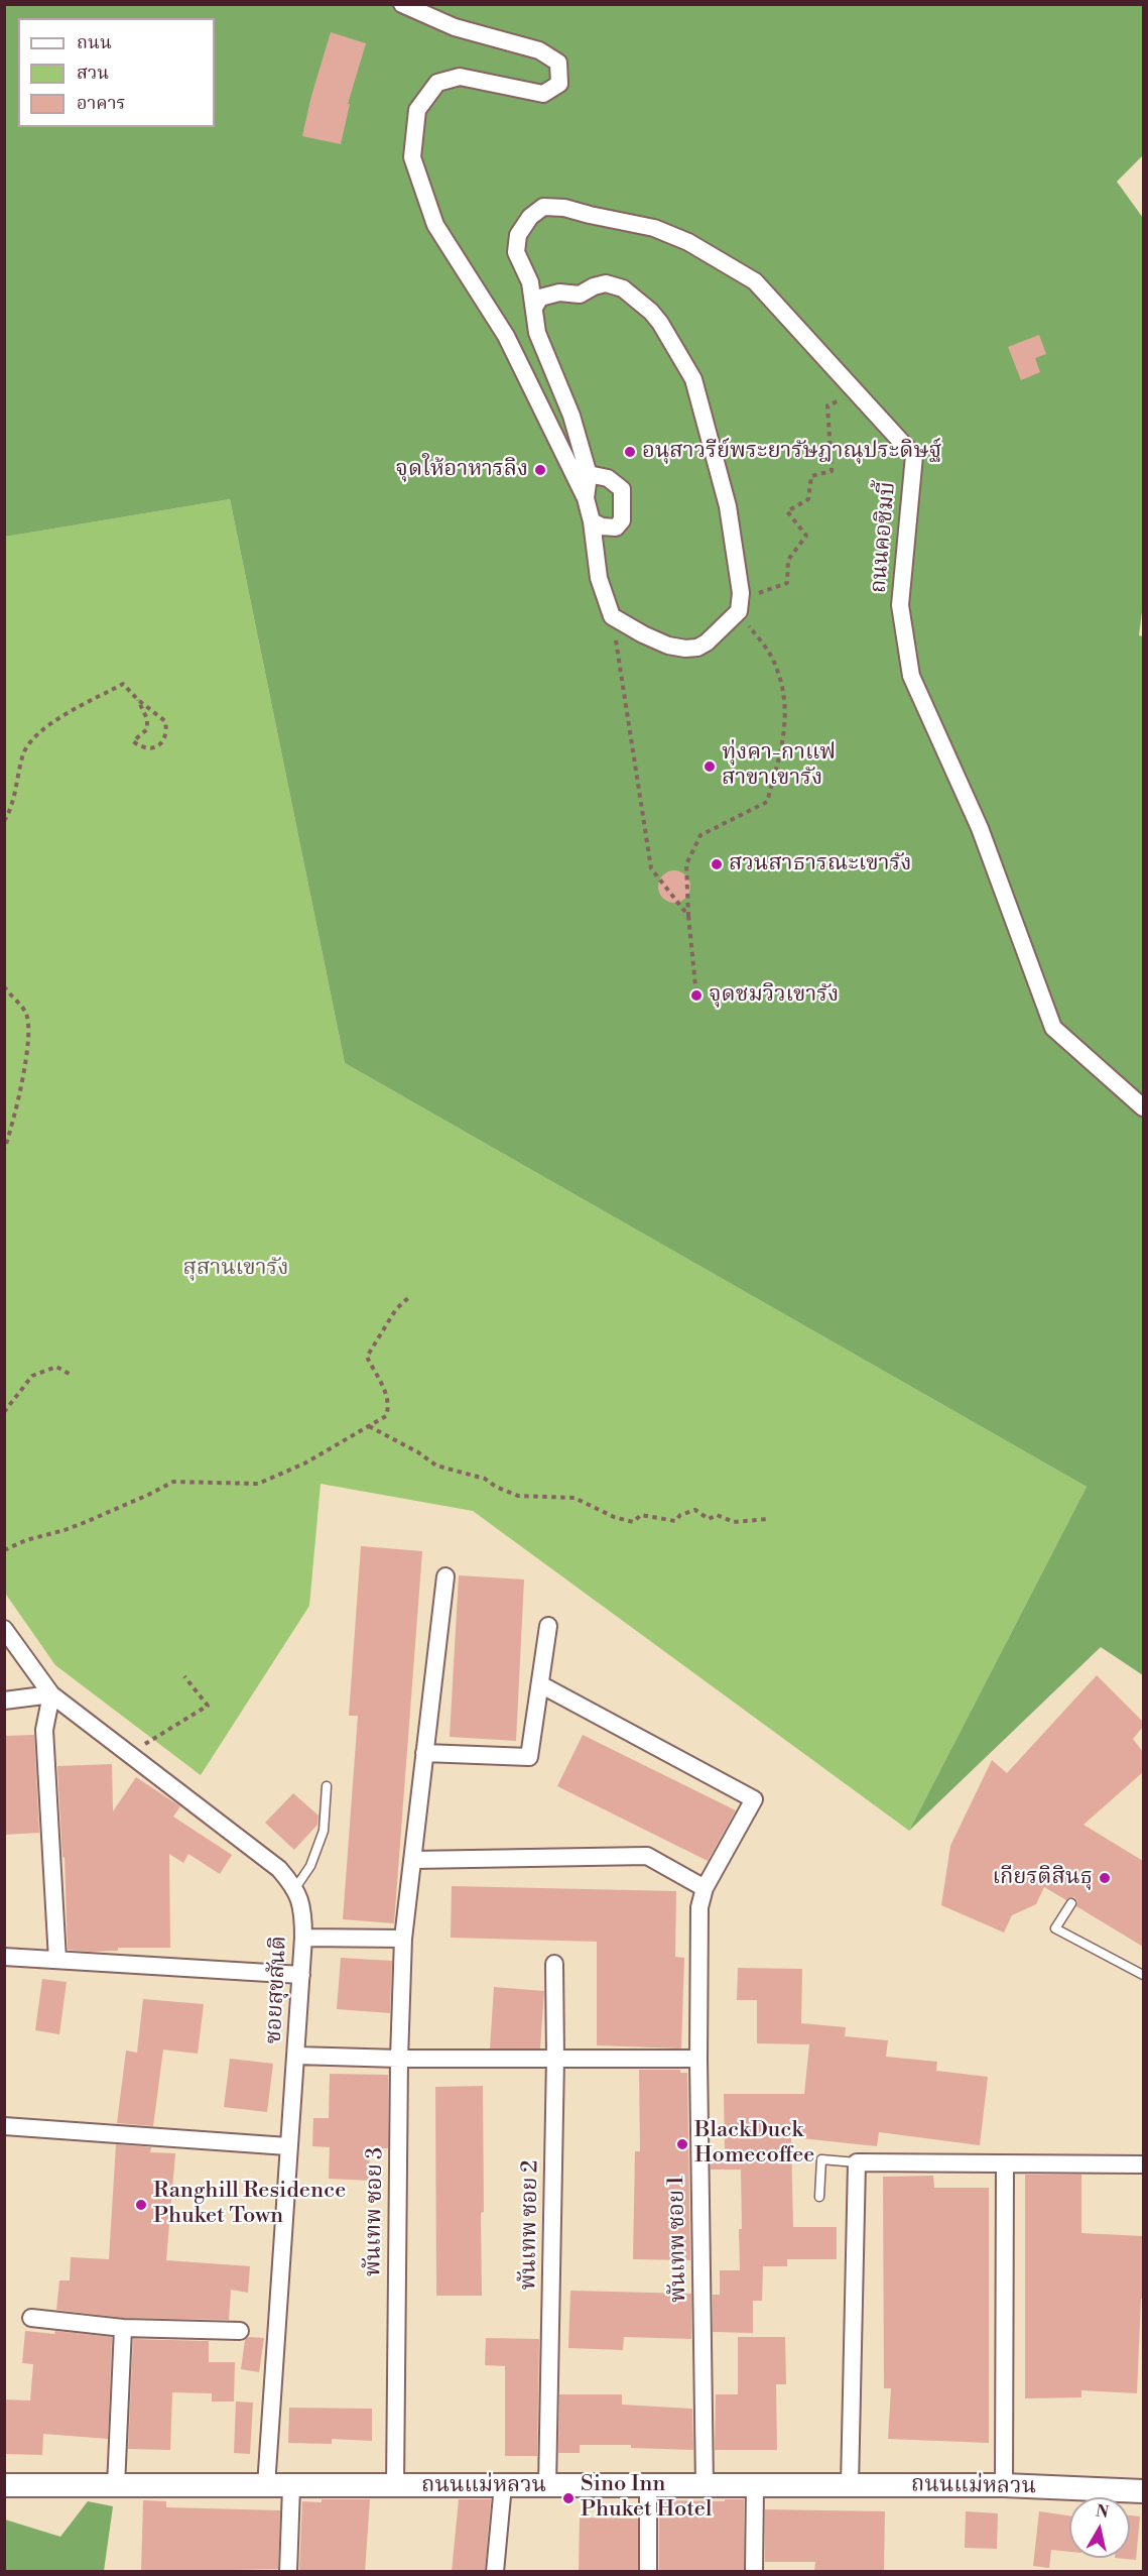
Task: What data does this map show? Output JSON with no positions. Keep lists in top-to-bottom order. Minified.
{"streets":{"main road":["ถนนแม่หลวน"],"street":["ถนนคอซิมบี้","ซอยสุขสันติ","พันเทพ ซอย 3","พันเทพ ซอย 2","พันเทพ ซอย 1"]},"crossings":[["ซอยสุขสันติ","ถนนแม่หลวน"],["พันเทพ ซอย 3","ถนนแม่หลวน"],["พันเทพ ซอย 2","ถนนแม่หลวน"],["พันเทพ ซอย 1","ถนนแม่หลวน"]],"parks":["สุสานเขารัง"],"places":["อนุสาวรีย์พระยารัษฎาณุประดิษฐ์","จุดให้อาหารลิง","ทุ่งคา-กาแฟ สาขาเขารัง","สวนสาธารณะเขารัง","จุดชมวิวเขารัง","เกียรติสินธุ","BlackDuck Homecoffee","Ranghill Residence Phuket Town","Sino Inn Phuket Hotel"],"legend":["ถนน","สวน","อาคาร"],"north":"top"}
